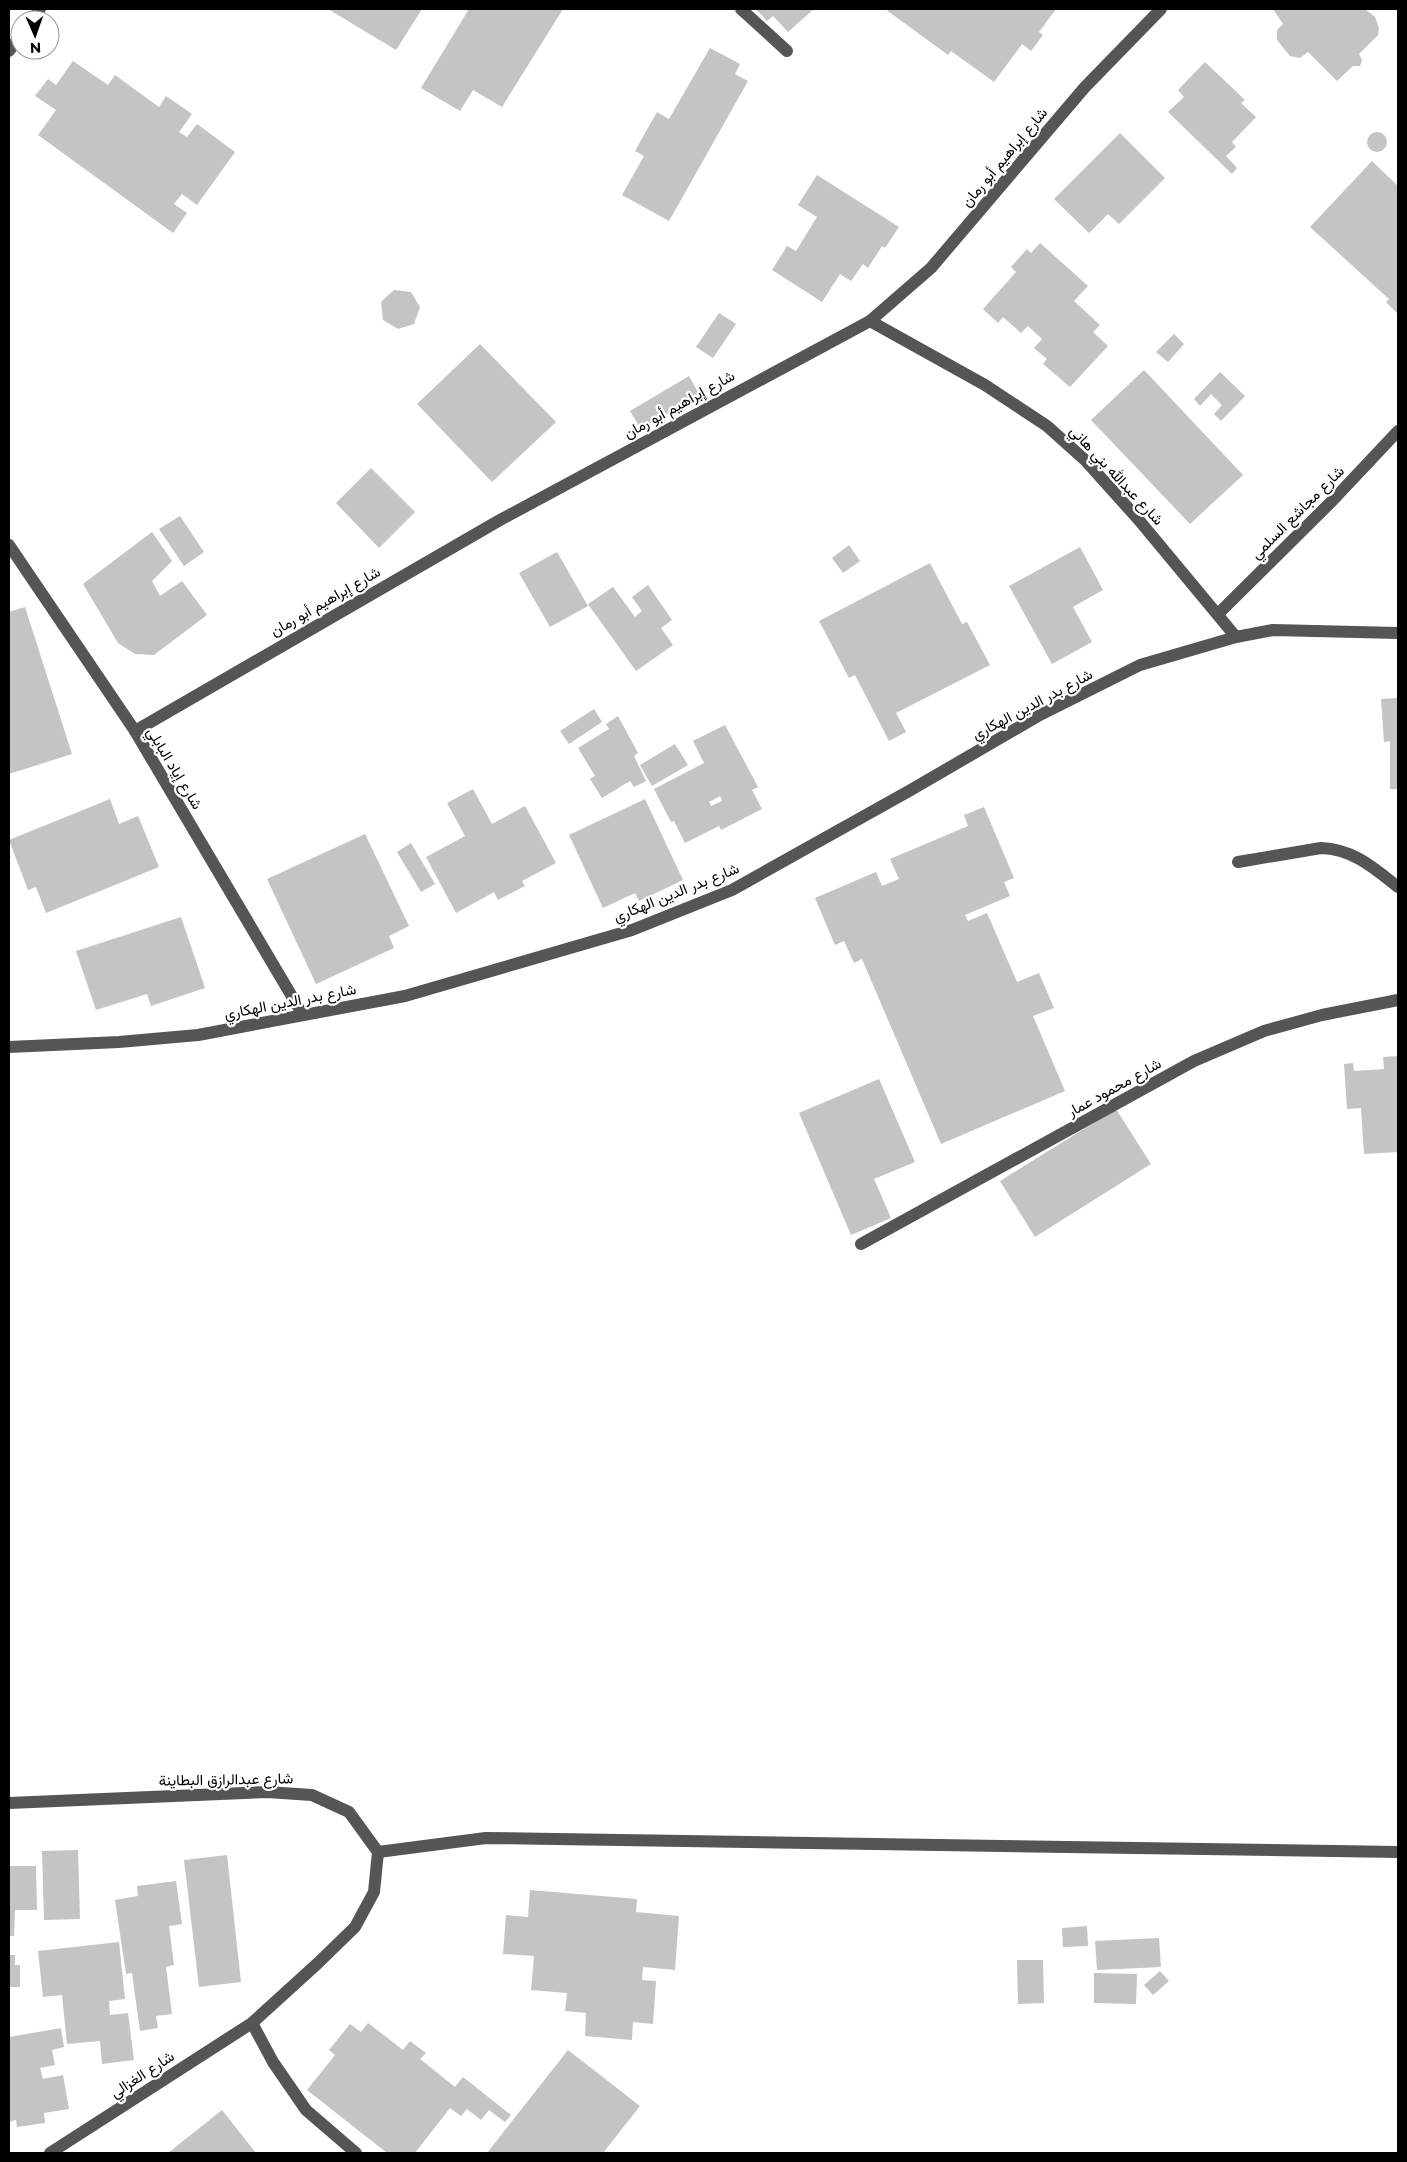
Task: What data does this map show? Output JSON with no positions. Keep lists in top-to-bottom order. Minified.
{"streets":{"street":["شارع إبراهيم أبو رمان","شارع عبدالله بني هاني","شارع مجاشع السلمي","شارع بدر الدين الهكاري","شارع إياد البابلي","شارع محمود عمار","شارع عبدالرازق البطاينة","شارع الغزالي"]},"crossings":[["شارع إبراهيم أبو رمان","شارع عبدالله بني هاني"],["شارع إبراهيم أبو رمان","شارع إياد البابلي"],["شارع عبدالله بني هاني","شارع مجاشع السلمي"],["شارع عبدالله بني هاني","شارع بدر الدين الهكاري"],["شارع بدر الدين الهكاري","شارع إياد البابلي"]],"north":"bottom"}
